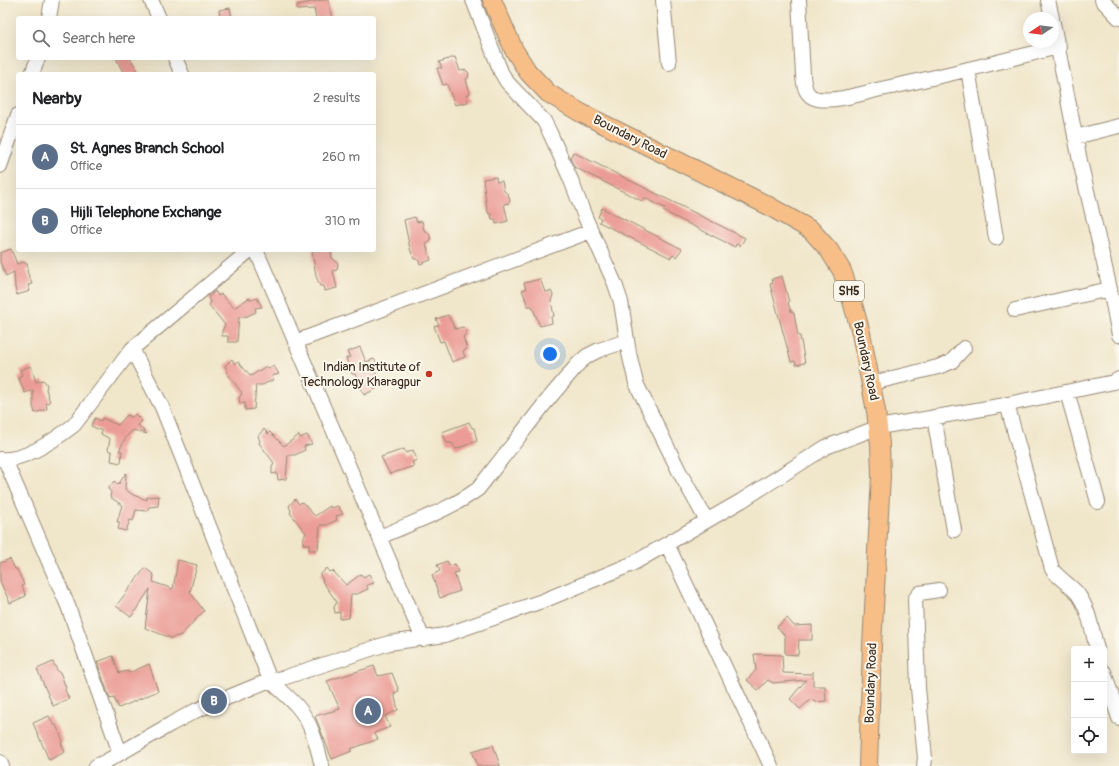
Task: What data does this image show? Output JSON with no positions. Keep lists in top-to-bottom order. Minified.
{"streets":{"main road":["Boundary Road","SH5"]},"places":["Indian Institute of Technology Kharagpur"],"north":"left","page":{"search":"Search here","heading":["Nearby","2 results"],"list":[{"mark":"A","name":"St. Agnes Branch School","note":"Office","value":"260 m"},{"mark":"B","name":"Hijli Telephone Exchange","note":"Office","value":"310 m"}],"map_buttons":["+","−"],"pins":["B","A"]}}
